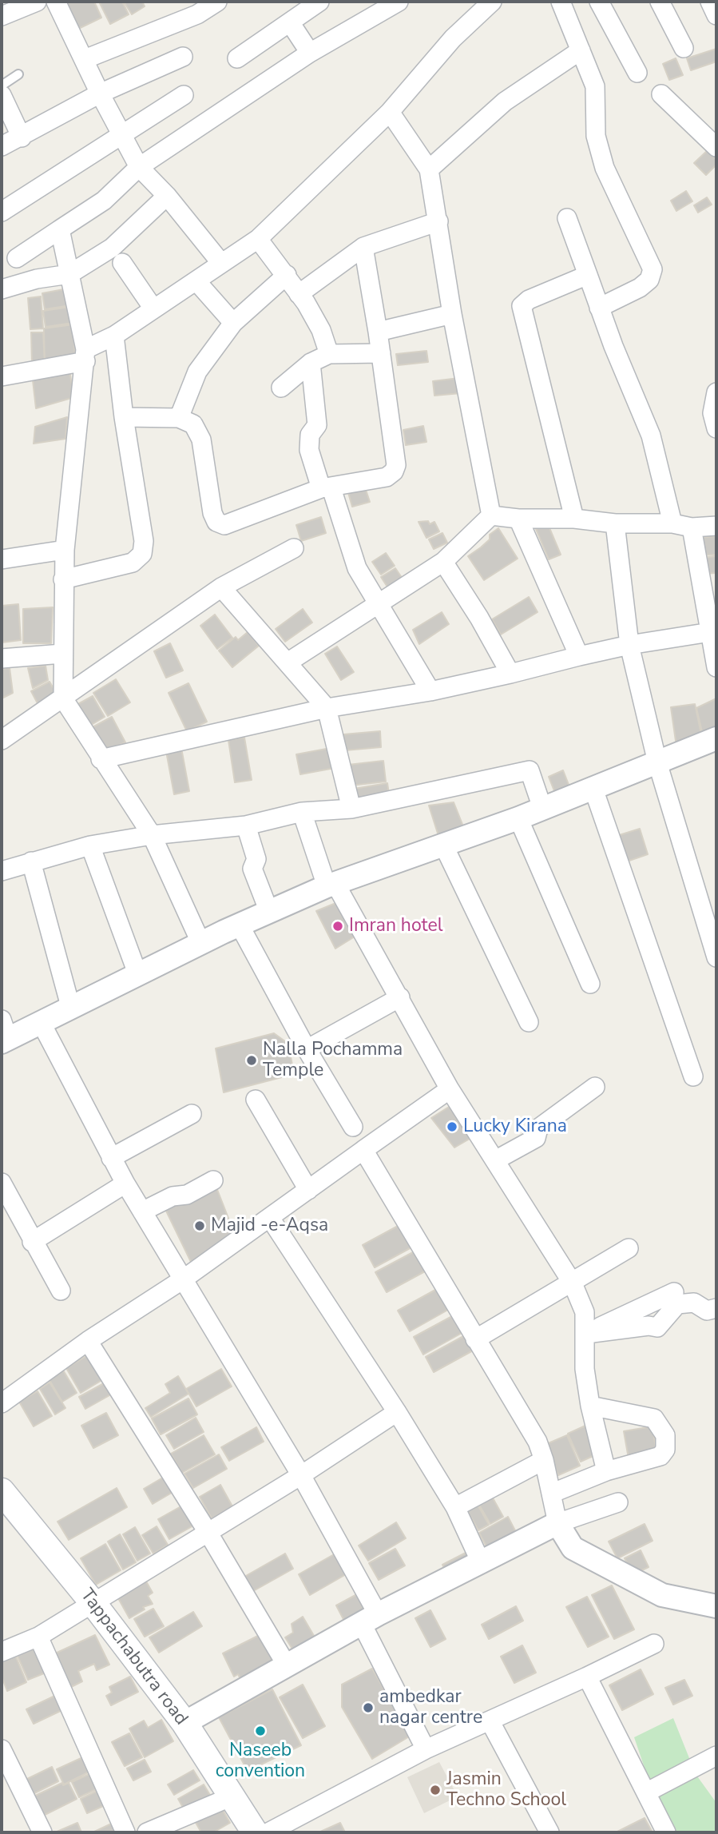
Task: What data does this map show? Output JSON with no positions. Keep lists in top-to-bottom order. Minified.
{"streets":{"main road":["Tappachabutra road"]},"places":["Imran hotel","Nalla Pochamma Temple","Lucky Kirana","Majid -e-Aqsa","ambedkar nagar centre","Naseeb convention","Jasmin Techno School"]}
